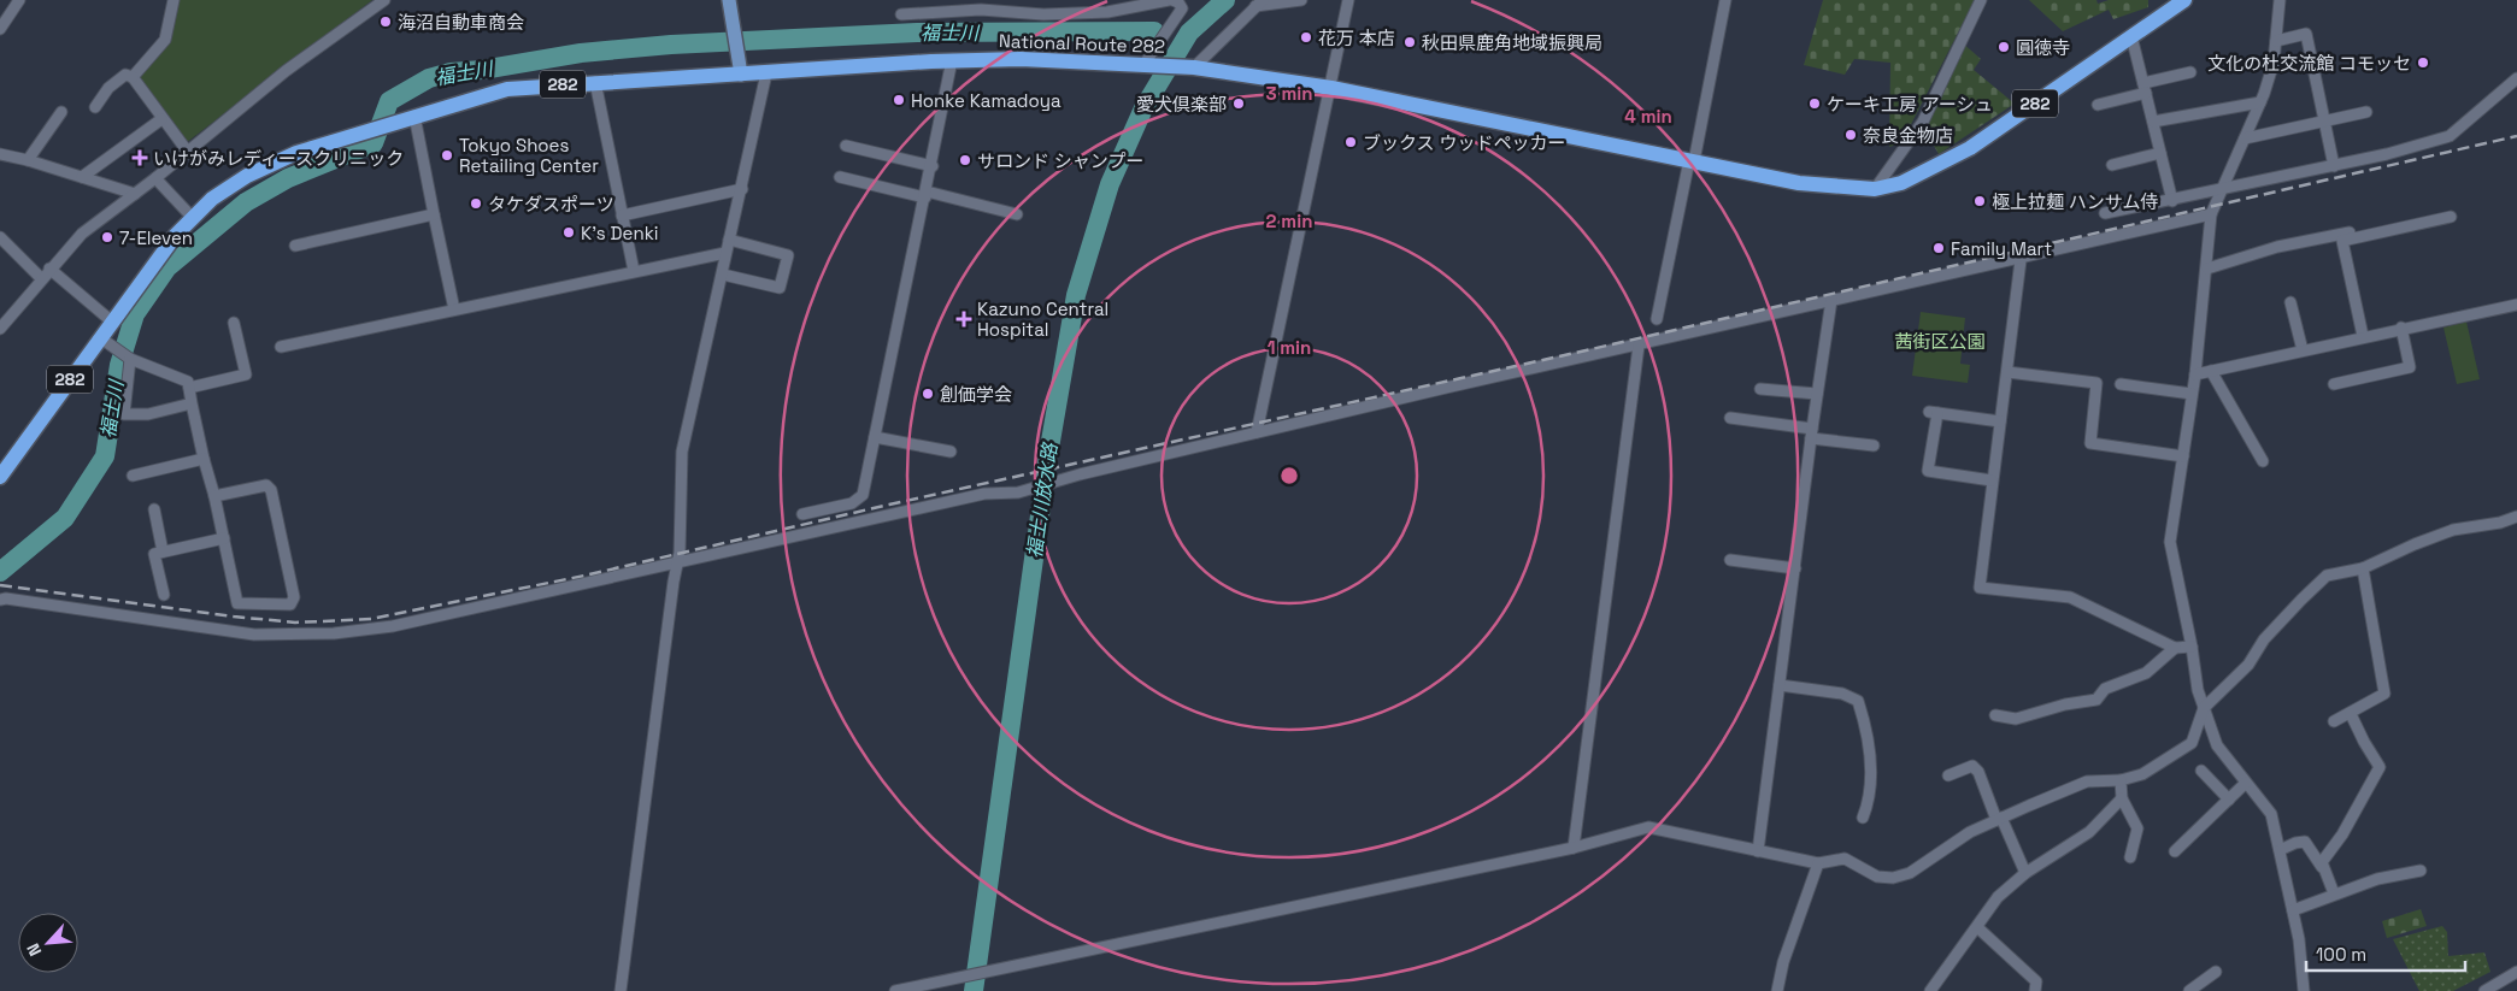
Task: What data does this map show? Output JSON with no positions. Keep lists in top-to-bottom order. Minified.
{"streets":{"highway":["National Route 282","282"]},"water":["福士川","福士川放水路"],"parks":["茜街区公園"],"places":{"other":["海沼自動車商会","花万 本店","秋田県鹿角地域振興局","圓徳寺","文化の杜交流館 コモッセ","Honke Kamadoya","愛犬倶楽部","ケーキ工房 アーシュ","奈良金物店","ブックス ウッドペッカー","Tokyo Shoes Retailing Center","サロンド シャンプー","極上拉麺 ハンサム侍","タケダスポーツ","K's Denki","7-Eleven","Family Mart","創価学会"],"health":["いけがみレディースクリニック","Kazuno Central Hospital"]},"scale_bar":"100 m","north":"bottom left","rings":["3 min","4 min","2 min","1 min"]}
